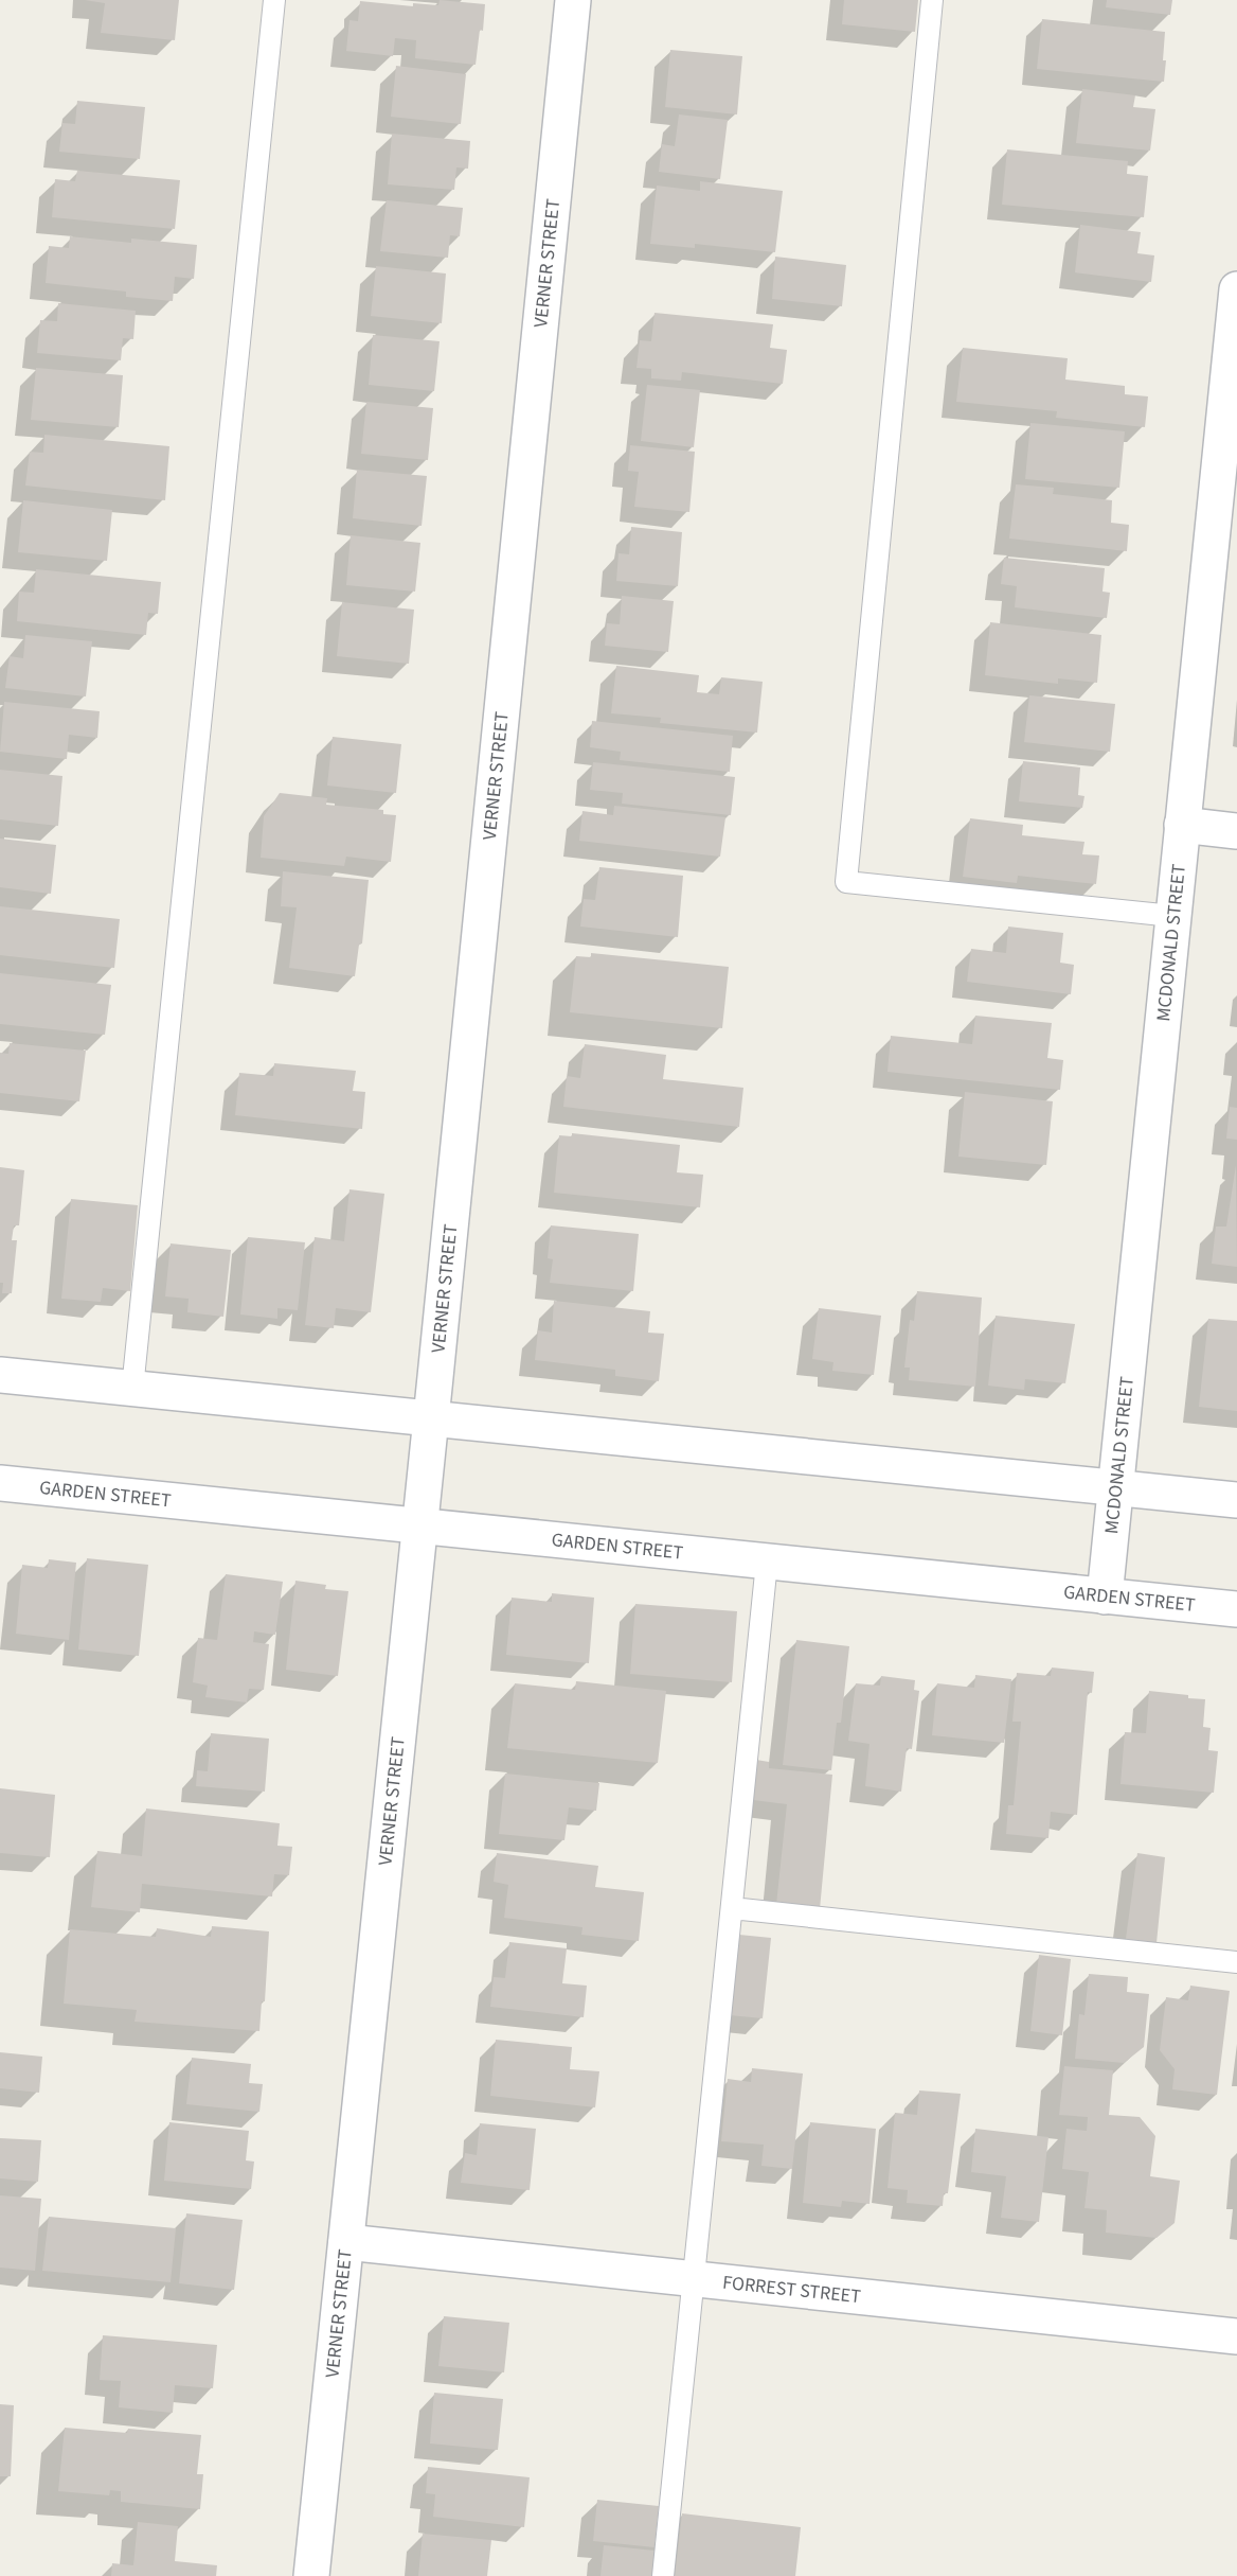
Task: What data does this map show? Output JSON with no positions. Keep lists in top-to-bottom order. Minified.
{"streets":{"street":["VERNER STREET","MCDONALD STREET","GARDEN STREET","FORREST STREET"]},"crossings":[["VERNER STREET","GARDEN STREET"],["VERNER STREET","FORREST STREET"],["MCDONALD STREET","GARDEN STREET"]]}
